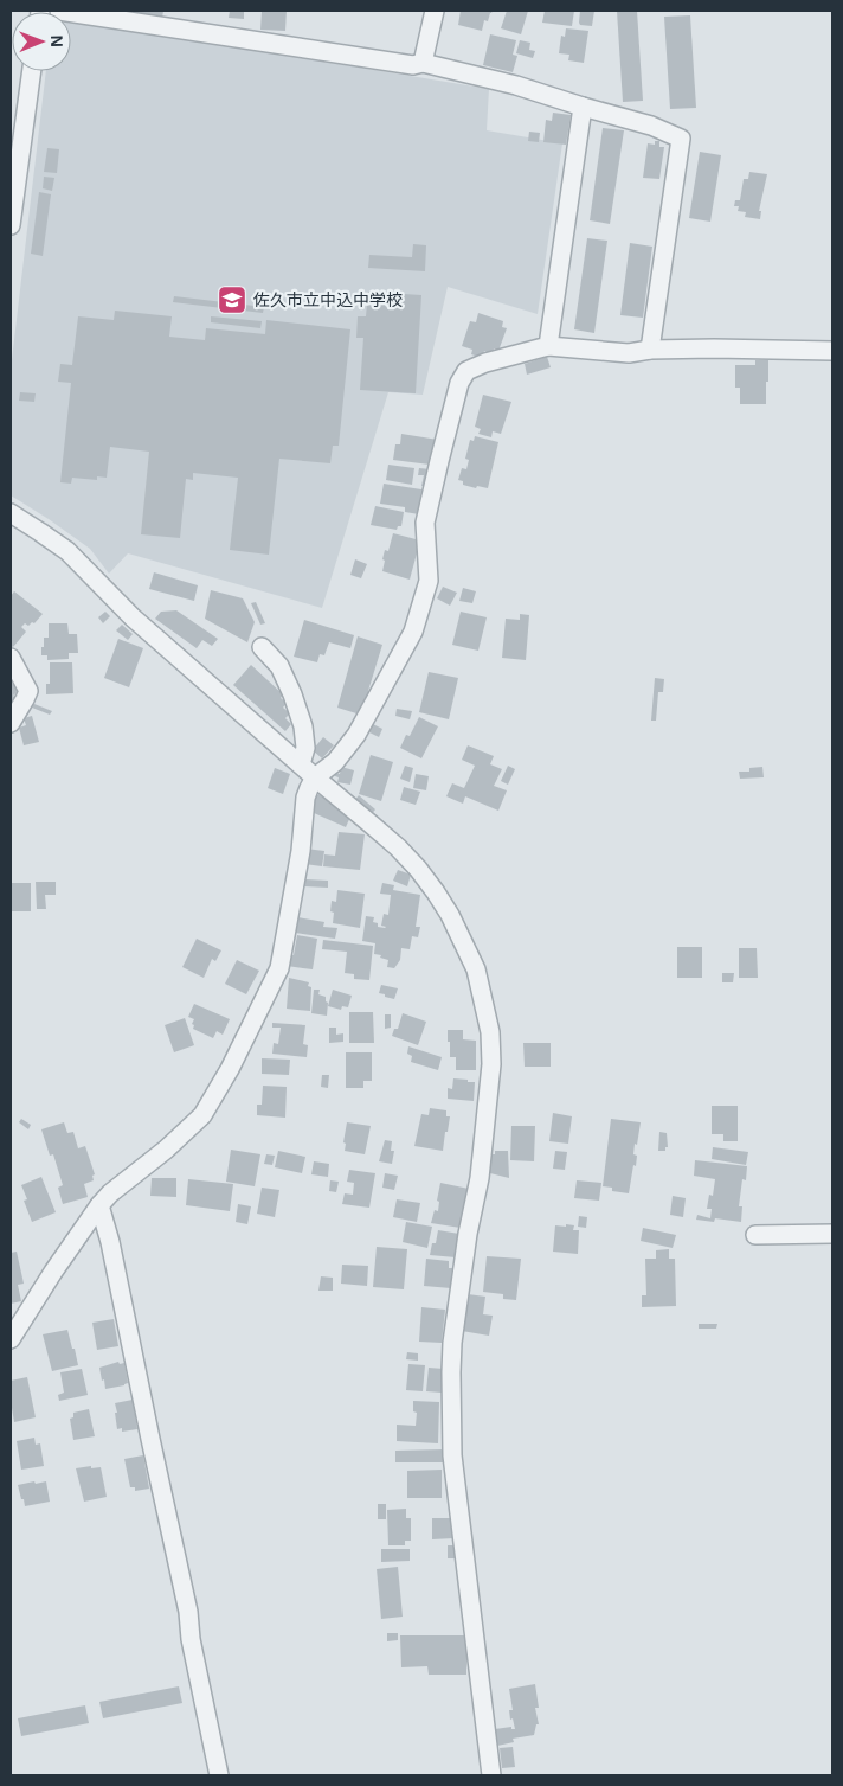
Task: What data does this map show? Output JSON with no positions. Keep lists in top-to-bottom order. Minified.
{"places":{"school or university":["佐久市立中込中学校"]},"north":"right"}
